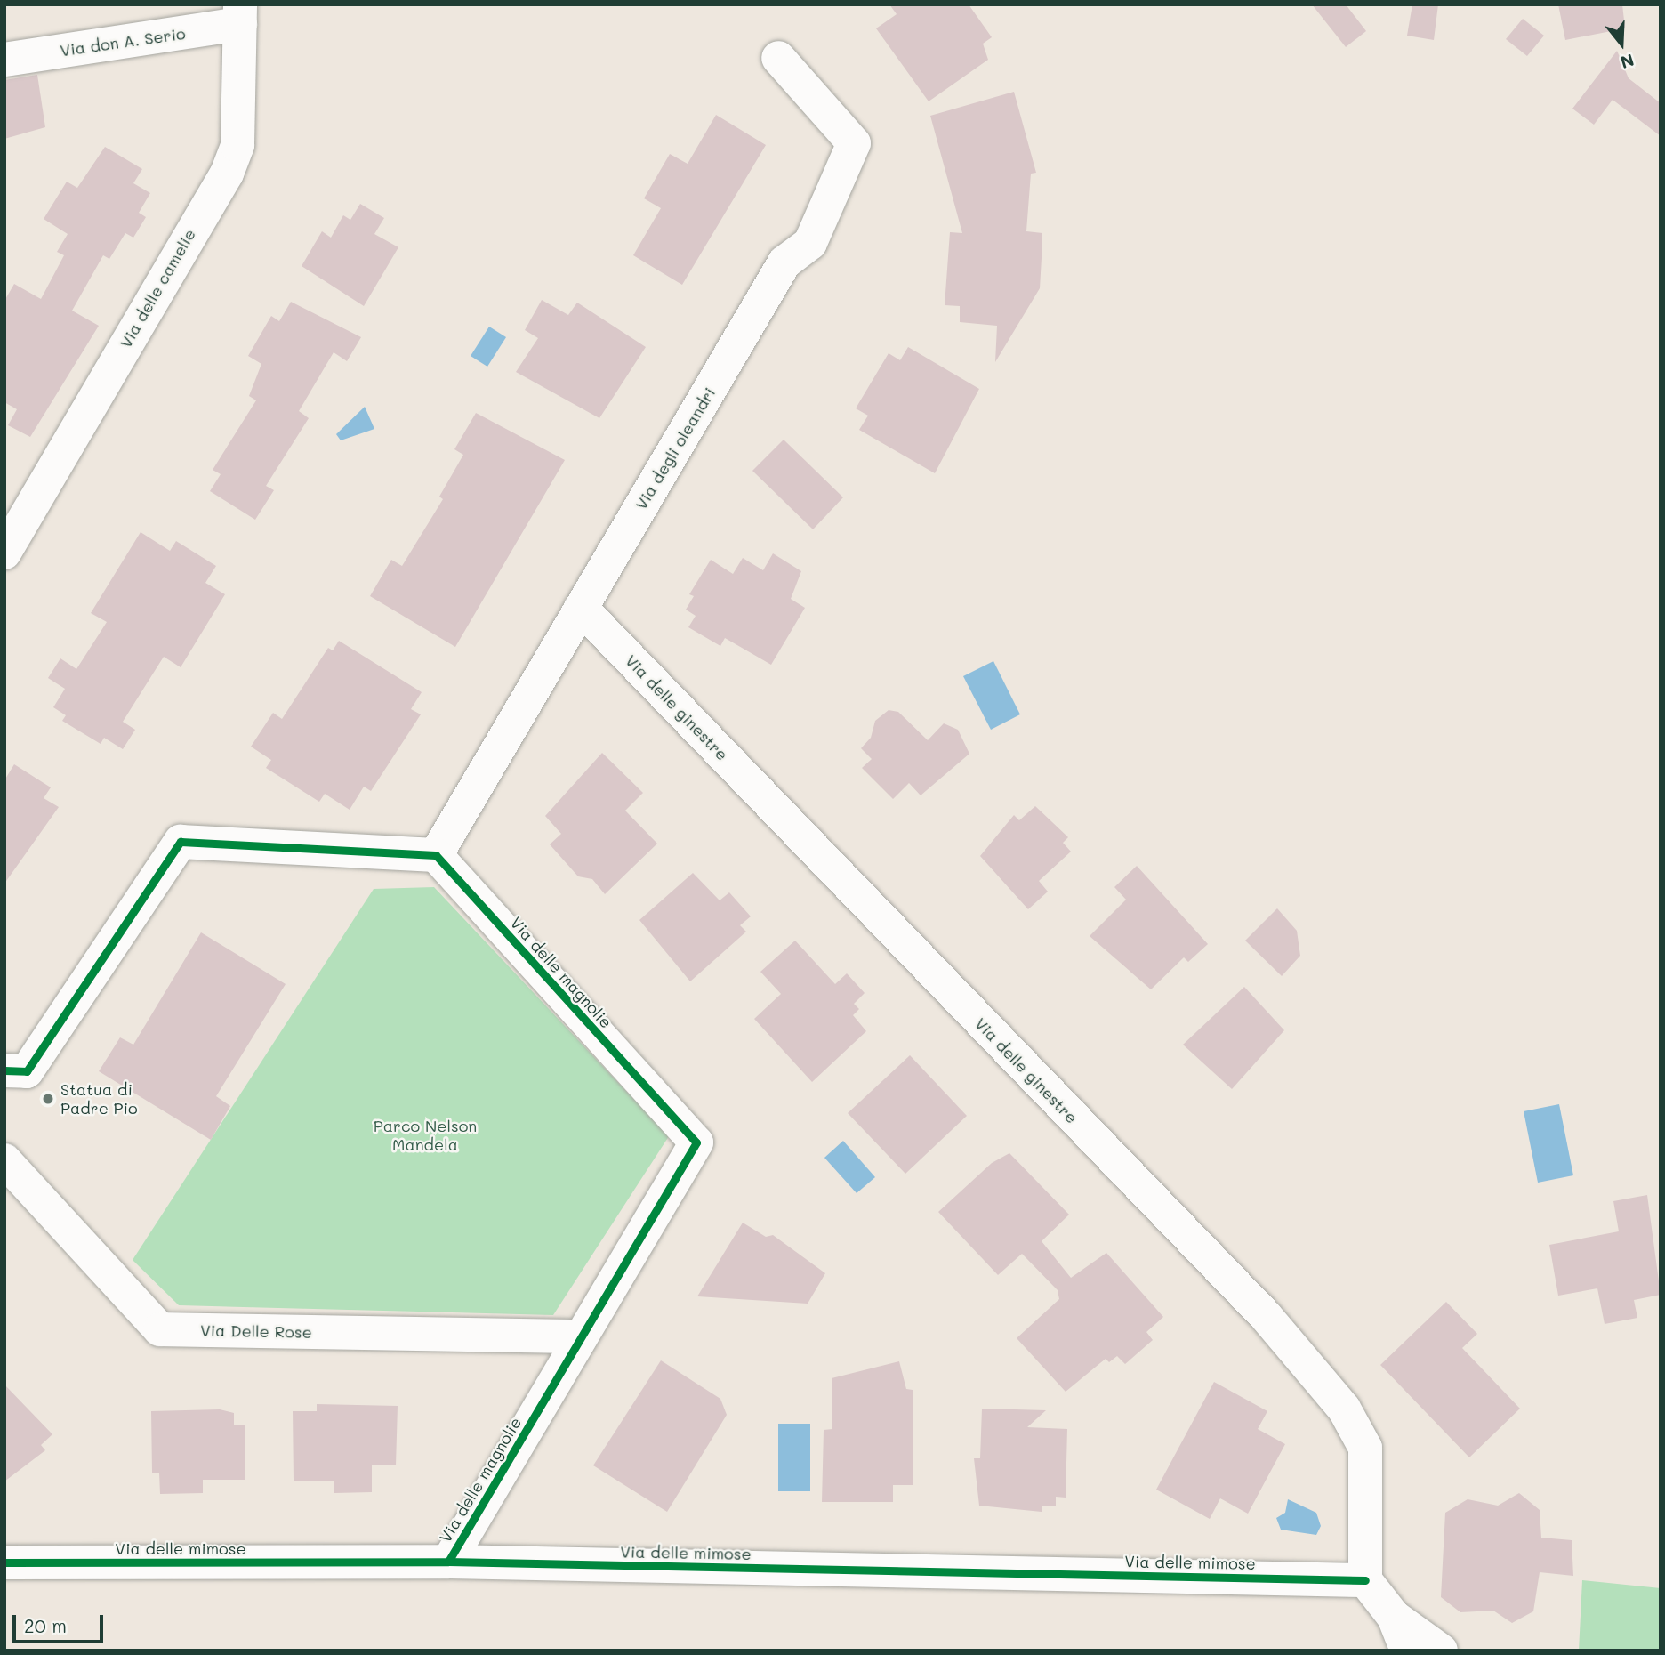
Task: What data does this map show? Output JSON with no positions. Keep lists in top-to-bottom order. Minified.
{"streets":{"street":["Via don A. Serio","Via delle camelie","Via degli oleandri","Via delle ginestre","Via delle magnolie","Via Delle Rose","Via delle mimose"]},"crossings":[["Via don A. Serio","Via delle camelie"],["Via degli oleandri","Via delle ginestre"],["Via degli oleandri","Via delle magnolie"],["Via delle ginestre","Via delle mimose"],["Via delle magnolie","Via Delle Rose"],["Via delle magnolie","Via delle mimose"]],"parks":["Parco Nelson Mandela"],"places":["Statua di Padre Pio"],"scale_bar":"20 m","north":"bottom"}
